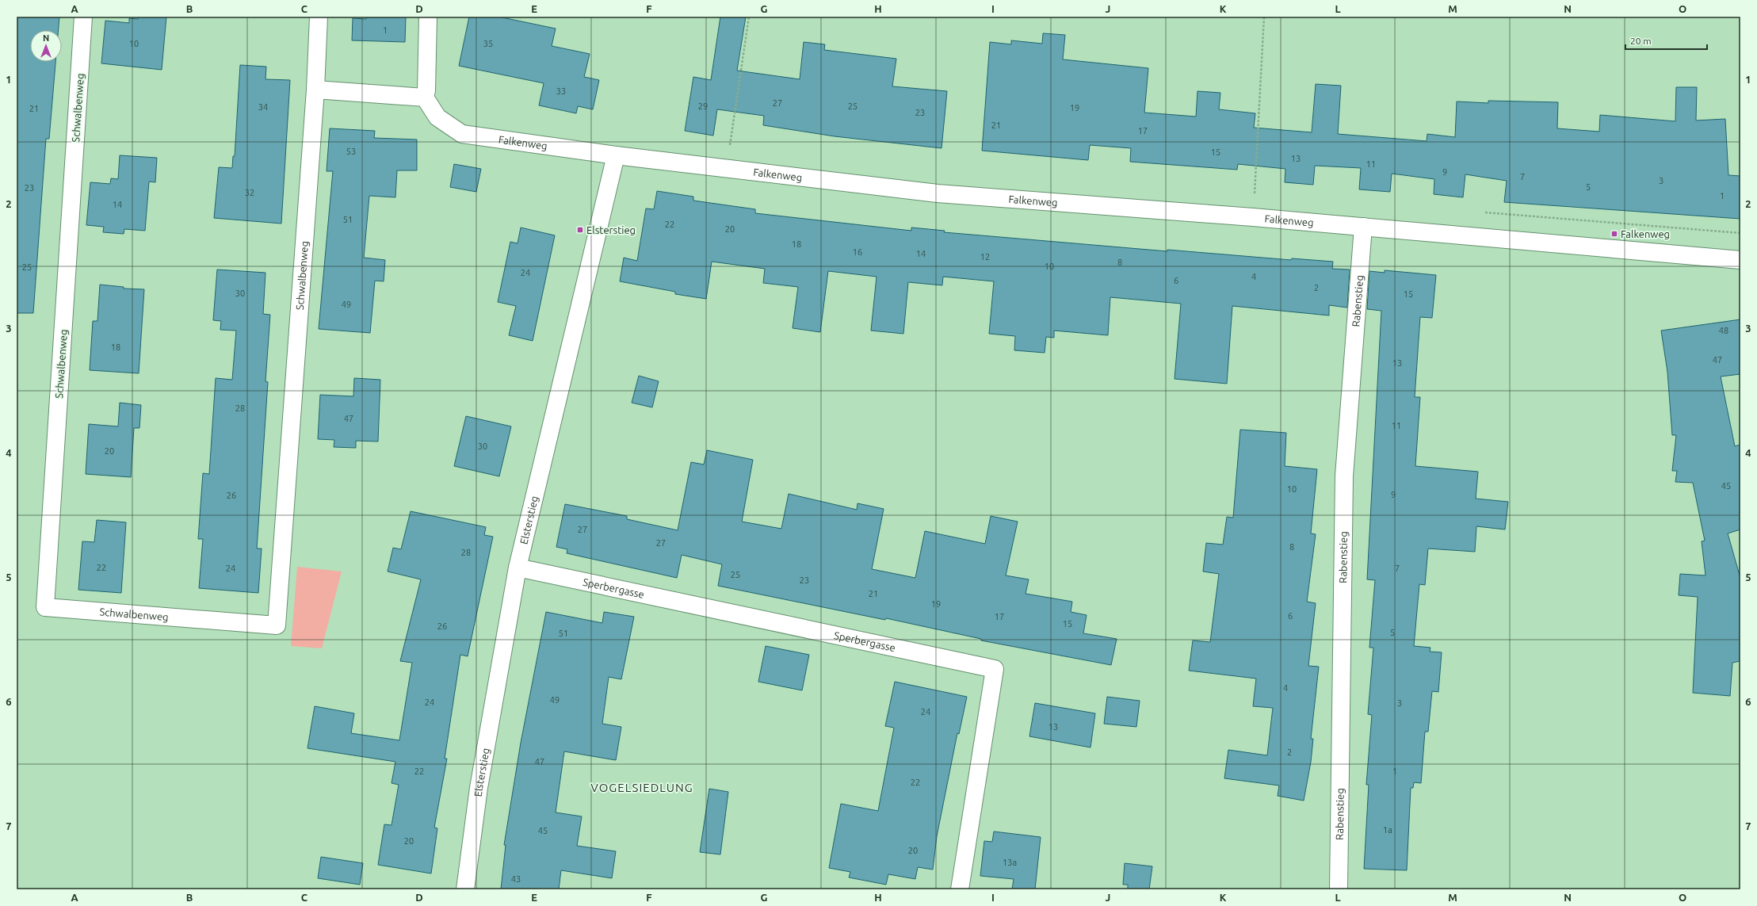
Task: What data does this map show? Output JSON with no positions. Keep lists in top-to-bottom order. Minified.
{"streets":{"street":["Schwalbenweg","Falkenweg","Rabenstieg","Elsterstieg","Sperbergasse"]},"crossings":[["Falkenweg","Rabenstieg"],["Falkenweg","Elsterstieg"],["Elsterstieg","Sperbergasse"]],"districts":["VOGELSIEDLUNG"],"places":{"transit":["Elsterstieg","Falkenweg"]},"house_numbers":["1","10","35","33","27","29","25","34","19","21","23","21","17","53","15","13","11","9","7","3","5","23","32","1","14","51","22","20","18","16","14","12","8","10","25","24","4","6","2","30","15","49","48","18","47","13","28","47","11","30","20","45","10","9","26","27","27","8","28","22","24","7","25","23","21","19","6","17","15","26","5","51","4","49","24","3","24","13","2","47","22","1","22","1a","45","20","20","13a","43"],"scale_bar":"20 m","north":"top","grid":{"columns":["A","B","C","D","E","F","G","H","I","J","K","L","M","N","O"],"rows":["1","2","3","4","5","6","7"]}}
